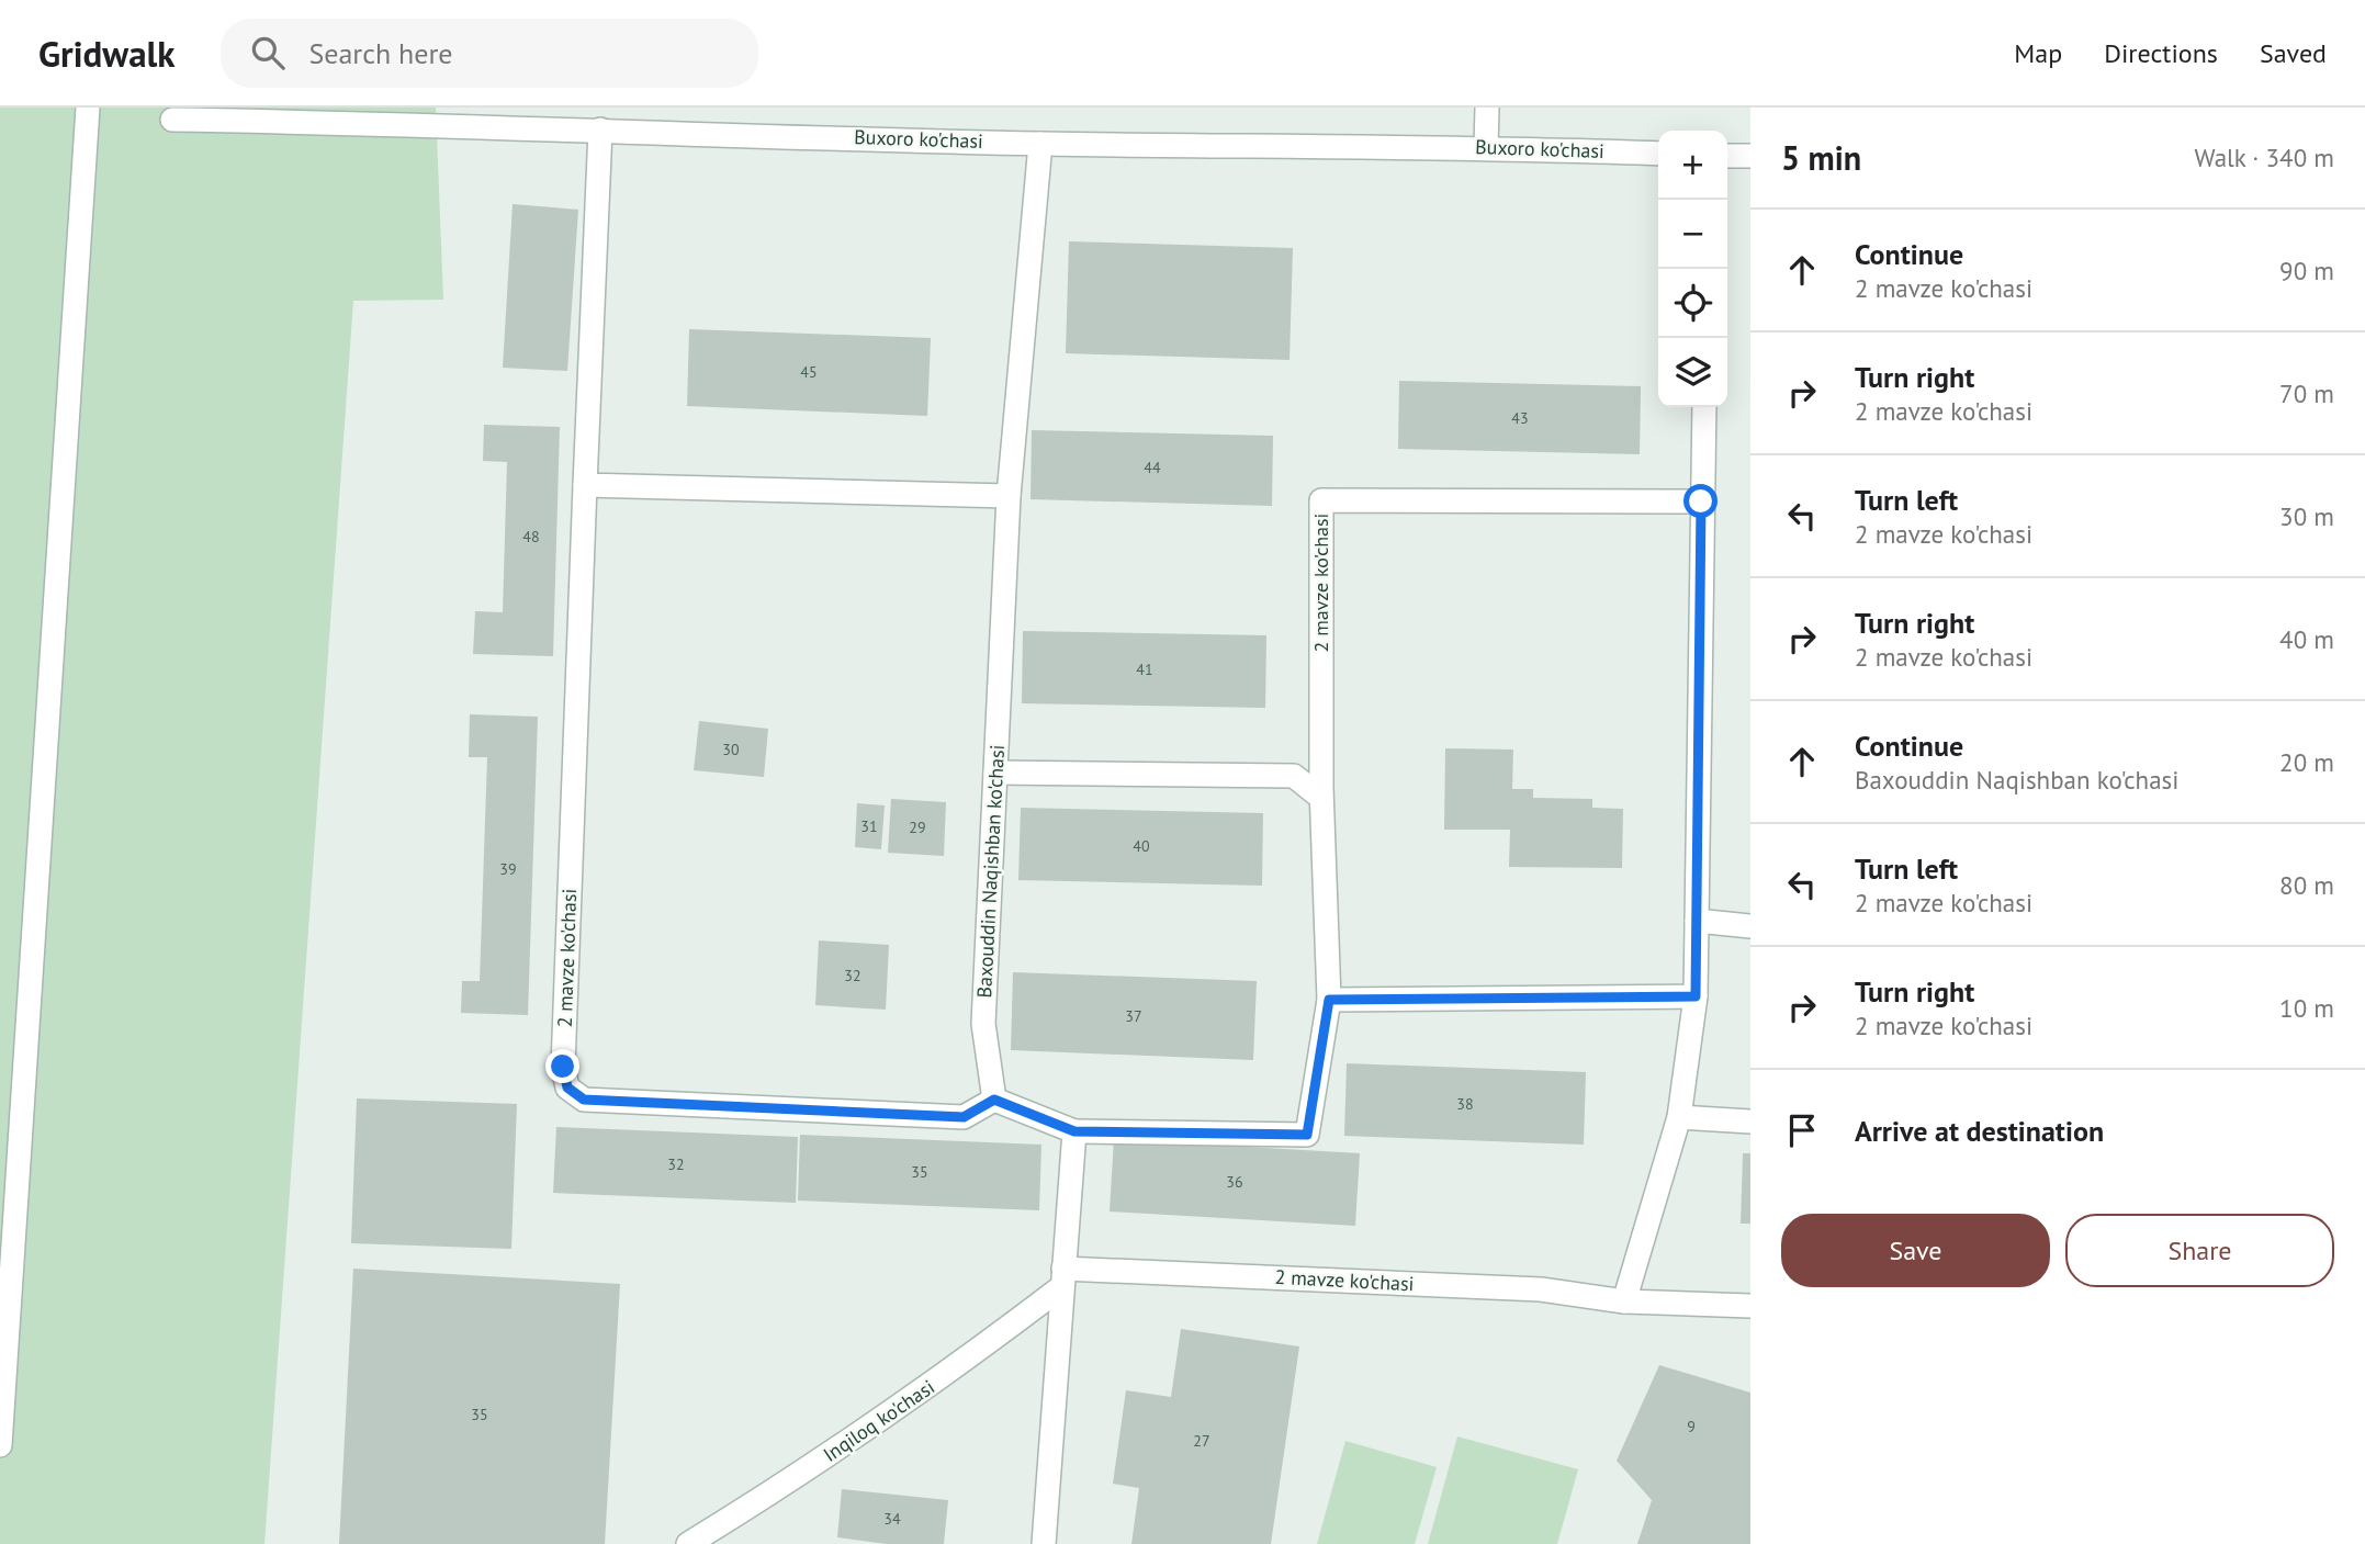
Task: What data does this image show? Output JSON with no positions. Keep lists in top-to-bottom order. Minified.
{"streets":{"street":["Buxoro ko'chasi","2 mavze ko'chasi","Baxouddin Naqishban ko'chasi","Inqiloq ko'chasi"]},"crossings":[["Buxoro ko'chasi","Baxouddin Naqishban ko'chasi"],["2 mavze ko'chasi","Baxouddin Naqishban ko'chasi"],["2 mavze ko'chasi","Inqiloq ko'chasi"]],"house_numbers":["45","43","44","48","41","30","31","29","40","39","32","37","38","32","35","36","35","9","27","34"],"page":{"header":"Gridwalk","search":"Search here","nav":["Map","Directions","Saved"],"heading":["5 min","Walk · 340 m"],"map_buttons":["+","−"],"list":[["Continue","2 mavze ko'chasi","90 m"],["Turn right","2 mavze ko'chasi","70 m"],["Turn left","2 mavze ko'chasi","30 m"],["Turn right","2 mavze ko'chasi","40 m"],["Continue","Baxouddin Naqishban ko'chasi","20 m"],["Turn left","2 mavze ko'chasi","80 m"],["Turn right","2 mavze ko'chasi","10 m"],"Arrive at destination"],"buttons":["Save","Share"]}}
